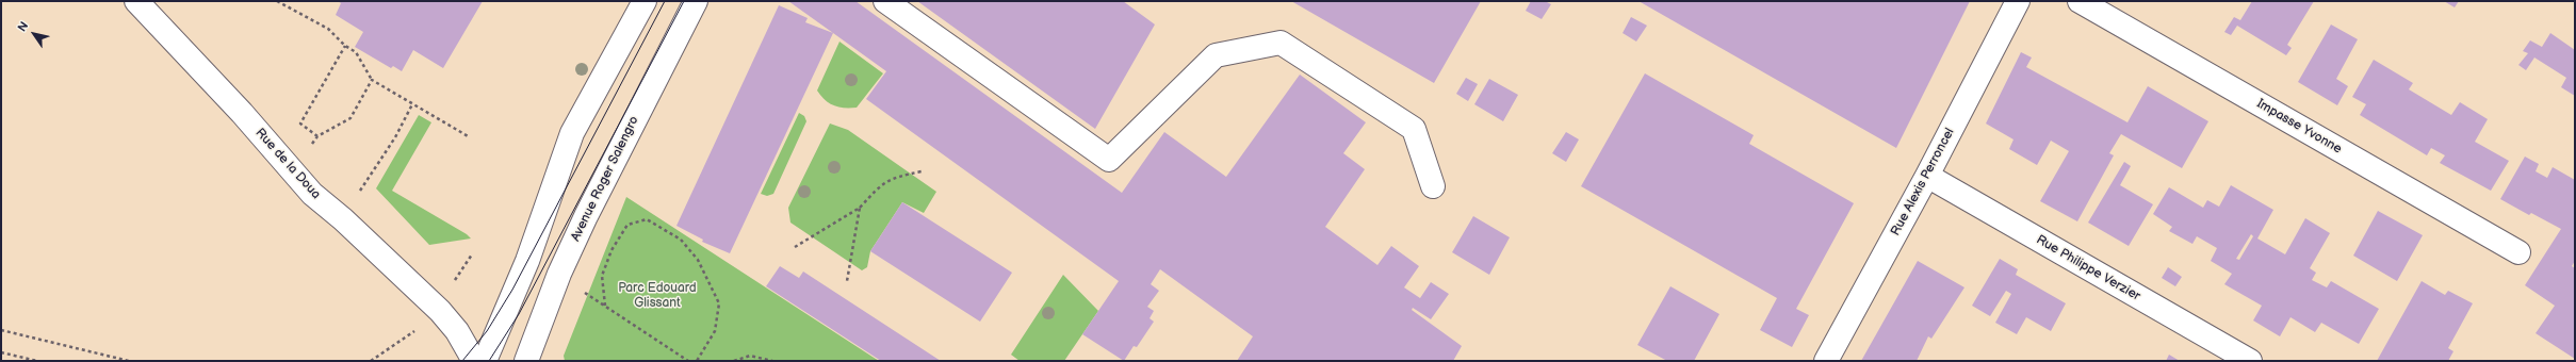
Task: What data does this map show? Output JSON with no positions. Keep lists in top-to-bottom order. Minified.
{"streets":{"street":["Impasse Yvonne","Rue de la Doua","Avenue Roger Salengro","Rue Alexis Perroncel","Rue Philippe Verzier"]},"crossings":[["Rue Alexis Perroncel","Rue Philippe Verzier"]],"parks":["Parc Edouard Glissant"],"north":"top left"}
